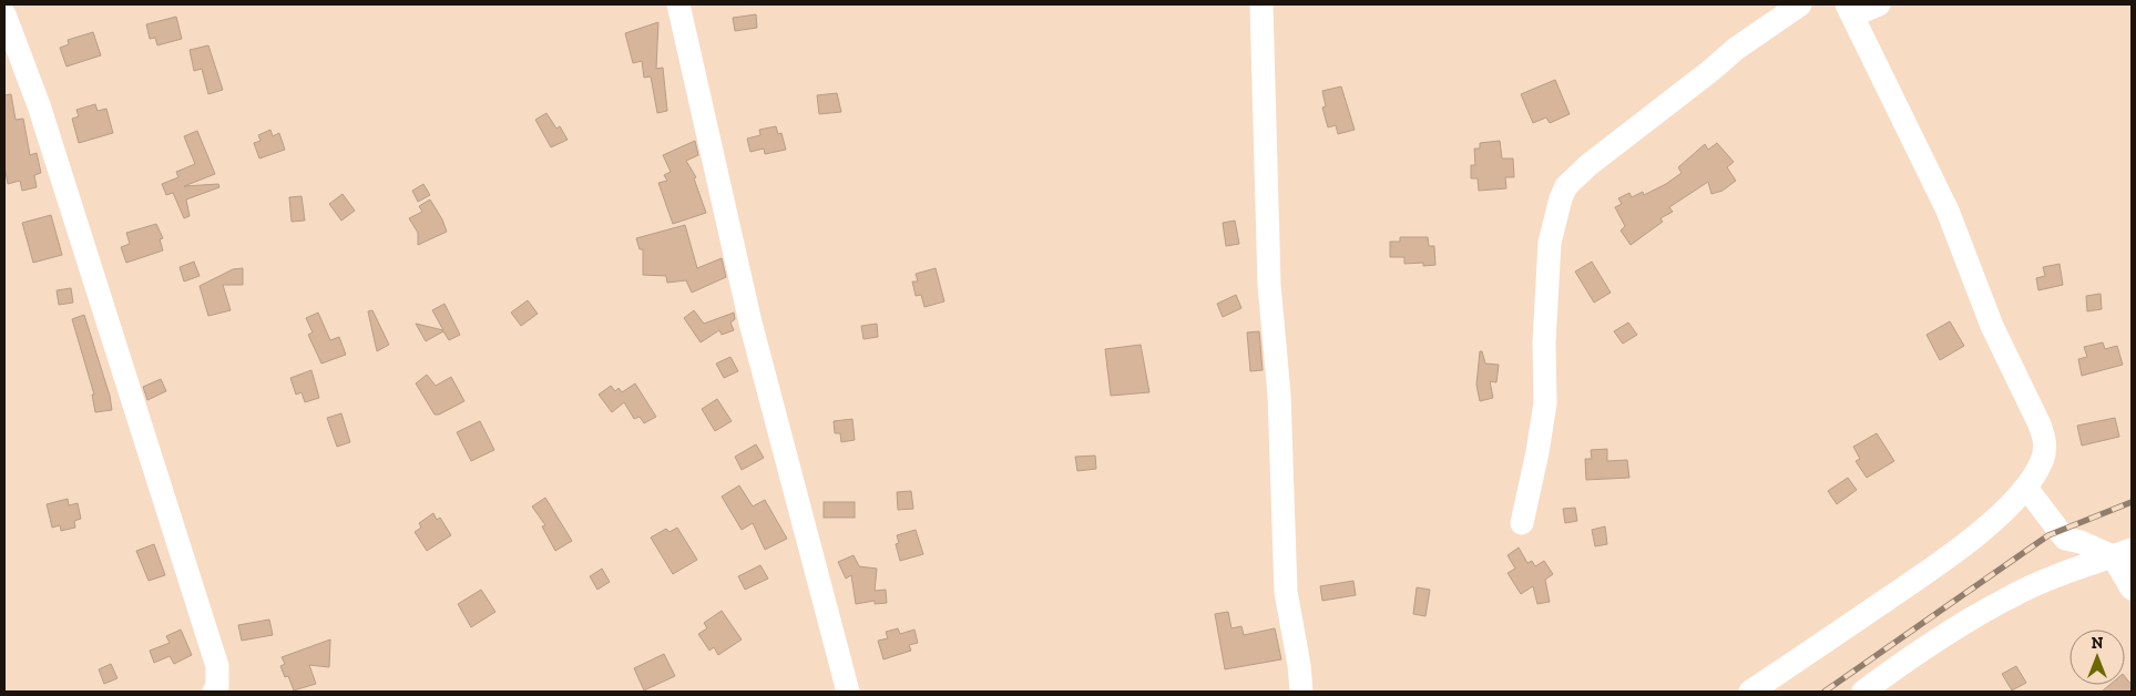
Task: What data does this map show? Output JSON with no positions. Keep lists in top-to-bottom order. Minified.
{"north":"top"}
